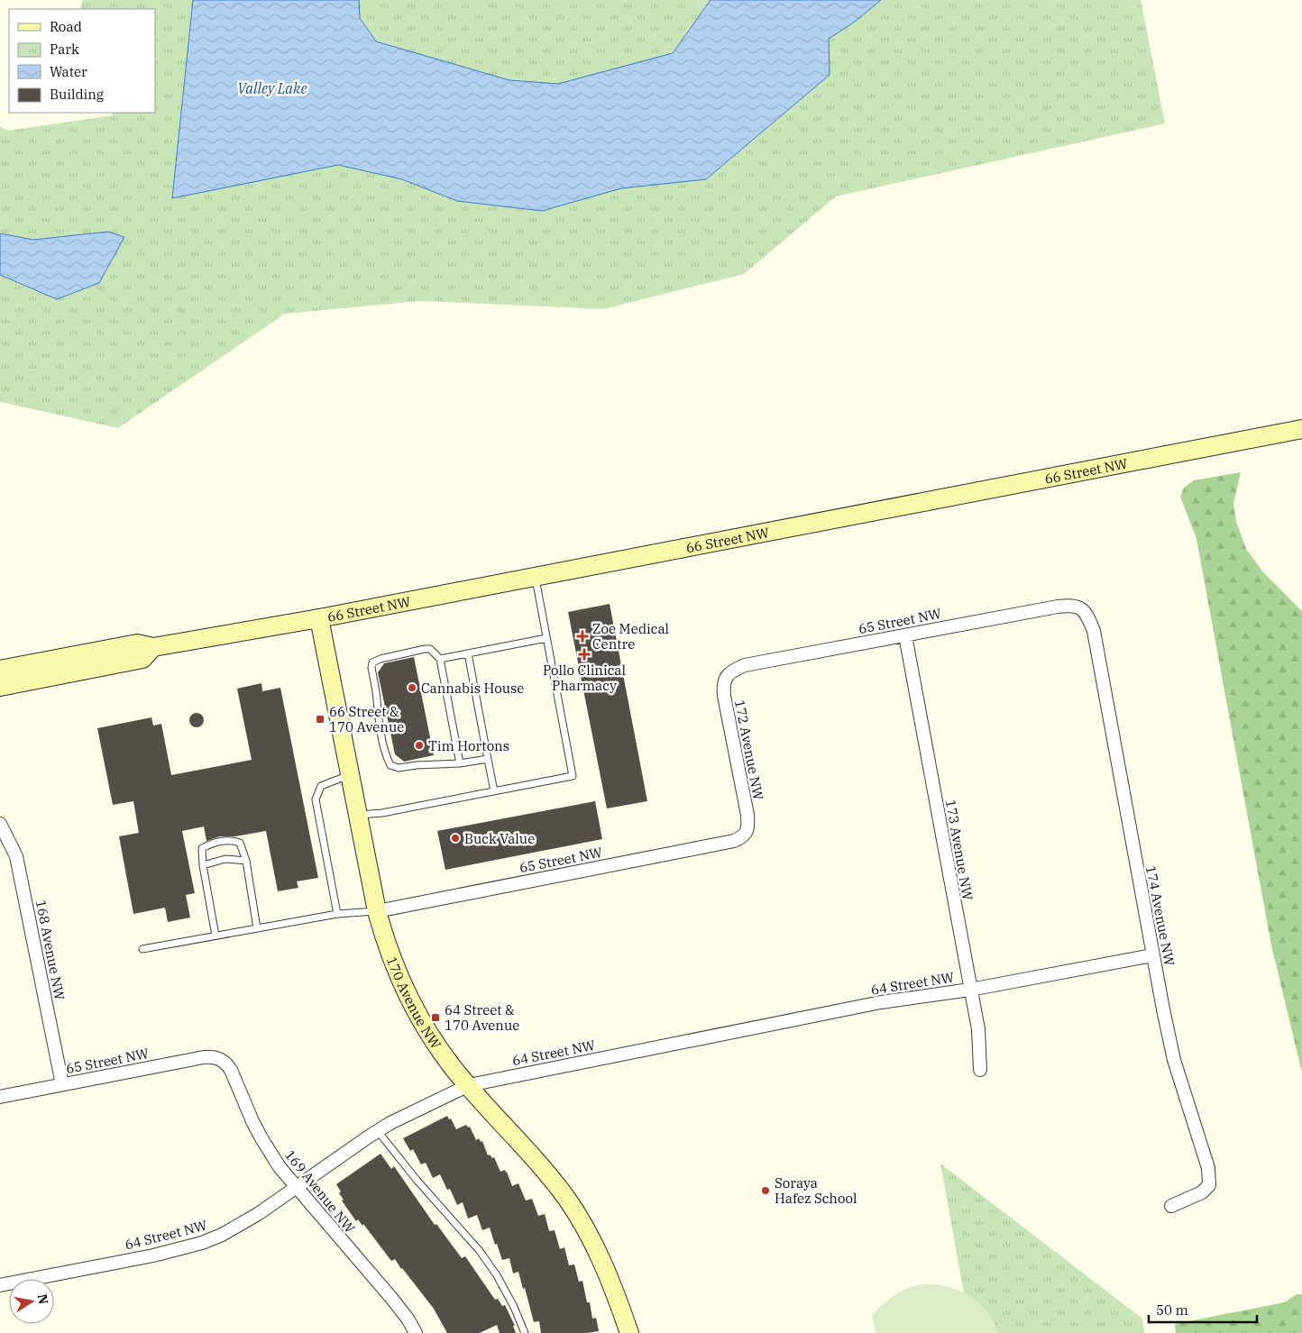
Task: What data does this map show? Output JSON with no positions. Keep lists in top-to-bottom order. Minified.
{"streets":{"main road":["66 Street NW","170 Avenue NW"],"street":["65 Street NW","172 Avenue NW","173 Avenue NW","174 Avenue NW","168 Avenue NW","64 Street NW","169 Avenue NW"]},"crossings":[["66 Street NW","170 Avenue NW"],["65 Street NW","172 Avenue NW"],["65 Street NW","173 Avenue NW"],["65 Street NW","174 Avenue NW"],["65 Street NW","168 Avenue NW"],["65 Street NW","170 Avenue NW"],["65 Street NW","169 Avenue NW"],["173 Avenue NW","64 Street NW"],["174 Avenue NW","64 Street NW"],["64 Street NW","170 Avenue NW"],["64 Street NW","169 Avenue NW"]],"water":["Valley Lake"],"places":{"health":["Zoe Medical Centre","Pollo Clinical Pharmacy"],"other":["Cannabis House","Tim Hortons","Buck Value","Soraya Hafez School"],"transit":["66 Street & 170 Avenue","64 Street & 170 Avenue"]},"legend":["Road","Park","Water","Building"],"scale_bar":"50 m","north":"right"}
